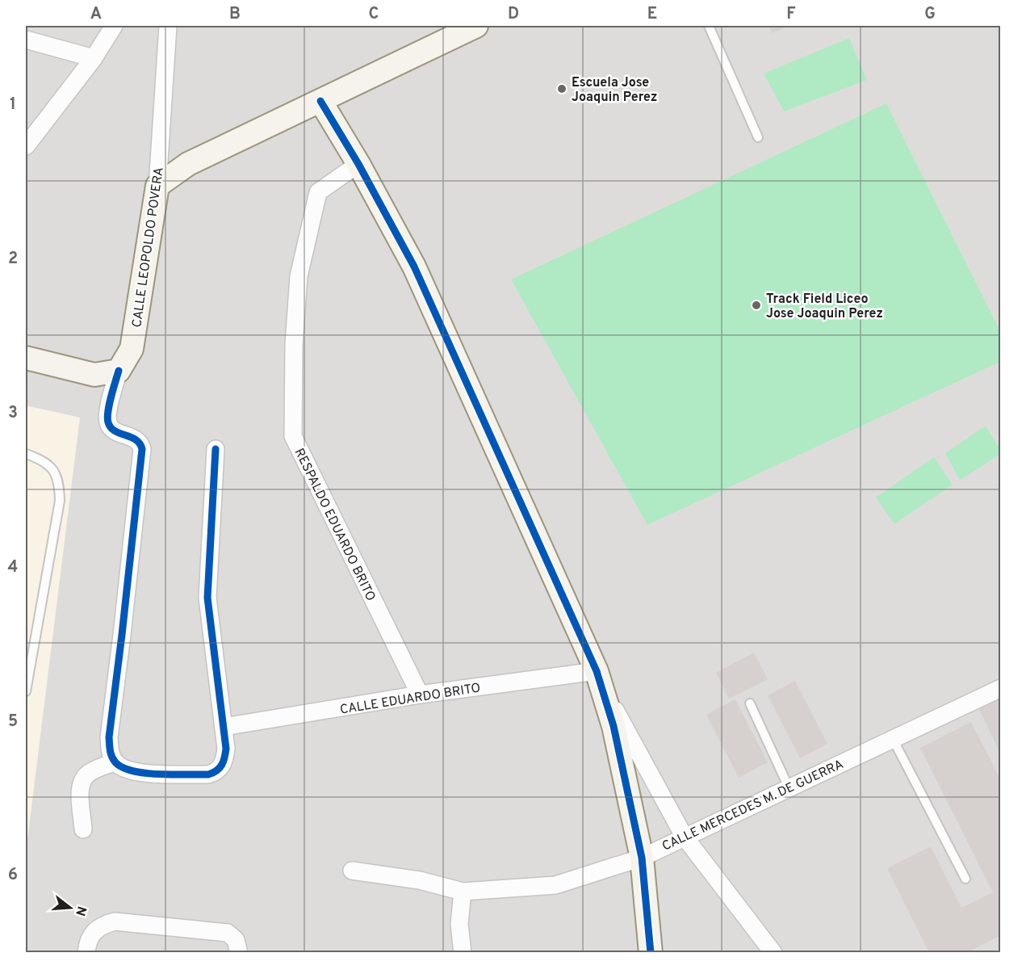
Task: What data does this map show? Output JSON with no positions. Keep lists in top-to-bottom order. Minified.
{"streets":{"street":["CALLE LEOPOLDO POVERA","RESPALDO EDUARDO BRITO","CALLE EDUARDO BRITO","CALLE MERCEDES M. DE GUERRA"]},"crossings":[["RESPALDO EDUARDO BRITO","CALLE EDUARDO BRITO"]],"places":["Escuela Jose Joaquin Perez","Track Field Liceo Jose Joaquin Perez"],"north":"right","grid":{"columns":["A","B","C","D","E","F","G"],"rows":["1","2","3","4","5","6"]}}
